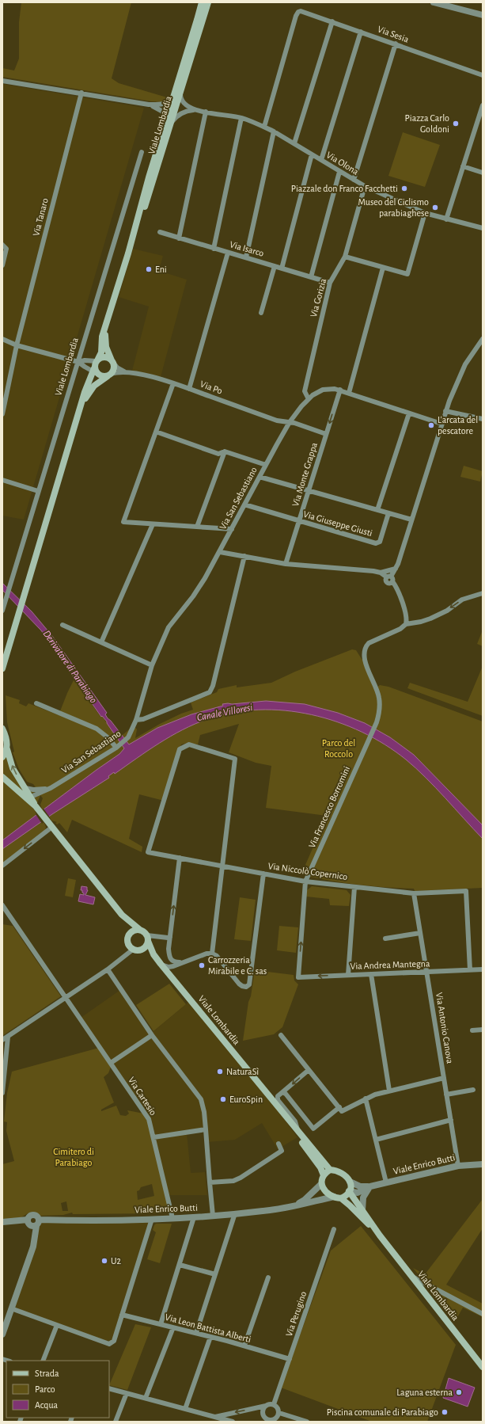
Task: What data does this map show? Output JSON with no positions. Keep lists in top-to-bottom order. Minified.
{"streets":{"main road":["Viale Lombardia"],"street":["Via Sesia","Via Olona","Via Tanaro","Via Isarco","Via Gorizia","Via Po","Via Monte Grappa","Via San Sebastiano","Via Giuseppe Giusti","Via Francesco Borromini","Via Niccolò Copernico","Via Andrea Mantegna","Via Antonio Canova","Via Cartesio","Viale Enrico Butti","Via Perugino","Via Leon Battista Alberti"]},"crossings":[["Via Sesia","Via Olona"],["Viale Lombardia","Via Olona"],["Viale Lombardia","Via Po"],["Viale Lombardia","Via San Sebastiano"],["Viale Lombardia","Viale Enrico Butti"],["Via Olona","Via Gorizia"],["Via Isarco","Via Gorizia"],["Via Gorizia","Via San Sebastiano"],["Via Po","Via Monte Grappa"],["Via Po","Via San Sebastiano"],["Via Monte Grappa","Via San Sebastiano"],["Via Monte Grappa","Via Giuseppe Giusti"],["Via San Sebastiano","Via Giuseppe Giusti"],["Via Francesco Borromini","Via Niccolò Copernico"],["Via Francesco Borromini","Via Andrea Mantegna"],["Via Niccolò Copernico","Via Andrea Mantegna"],["Via Niccolò Copernico","Via Antonio Canova"],["Via Andrea Mantegna","Via Antonio Canova"],["Via Antonio Canova","Viale Enrico Butti"],["Via Cartesio","Viale Enrico Butti"],["Via Perugino","Via Leon Battista Alberti"]],"water":["Derivatore di Parabiago","Canale Villoresi"],"parks":["Parco del Roccolo","Cimitero di Parabiago"],"places":["Piazza Carlo Goldoni","Piazzale don Franco Facchetti","Museo del Ciclismo parabiaghese","Eni","L'arcata del pescatore","Carrozzeria Mirabile e C. sas","NaturaSì","EuroSpin","U2","Laguna esterna","Piscina comunale di Parabiago"],"legend":["Strada","Parco","Acqua"]}
